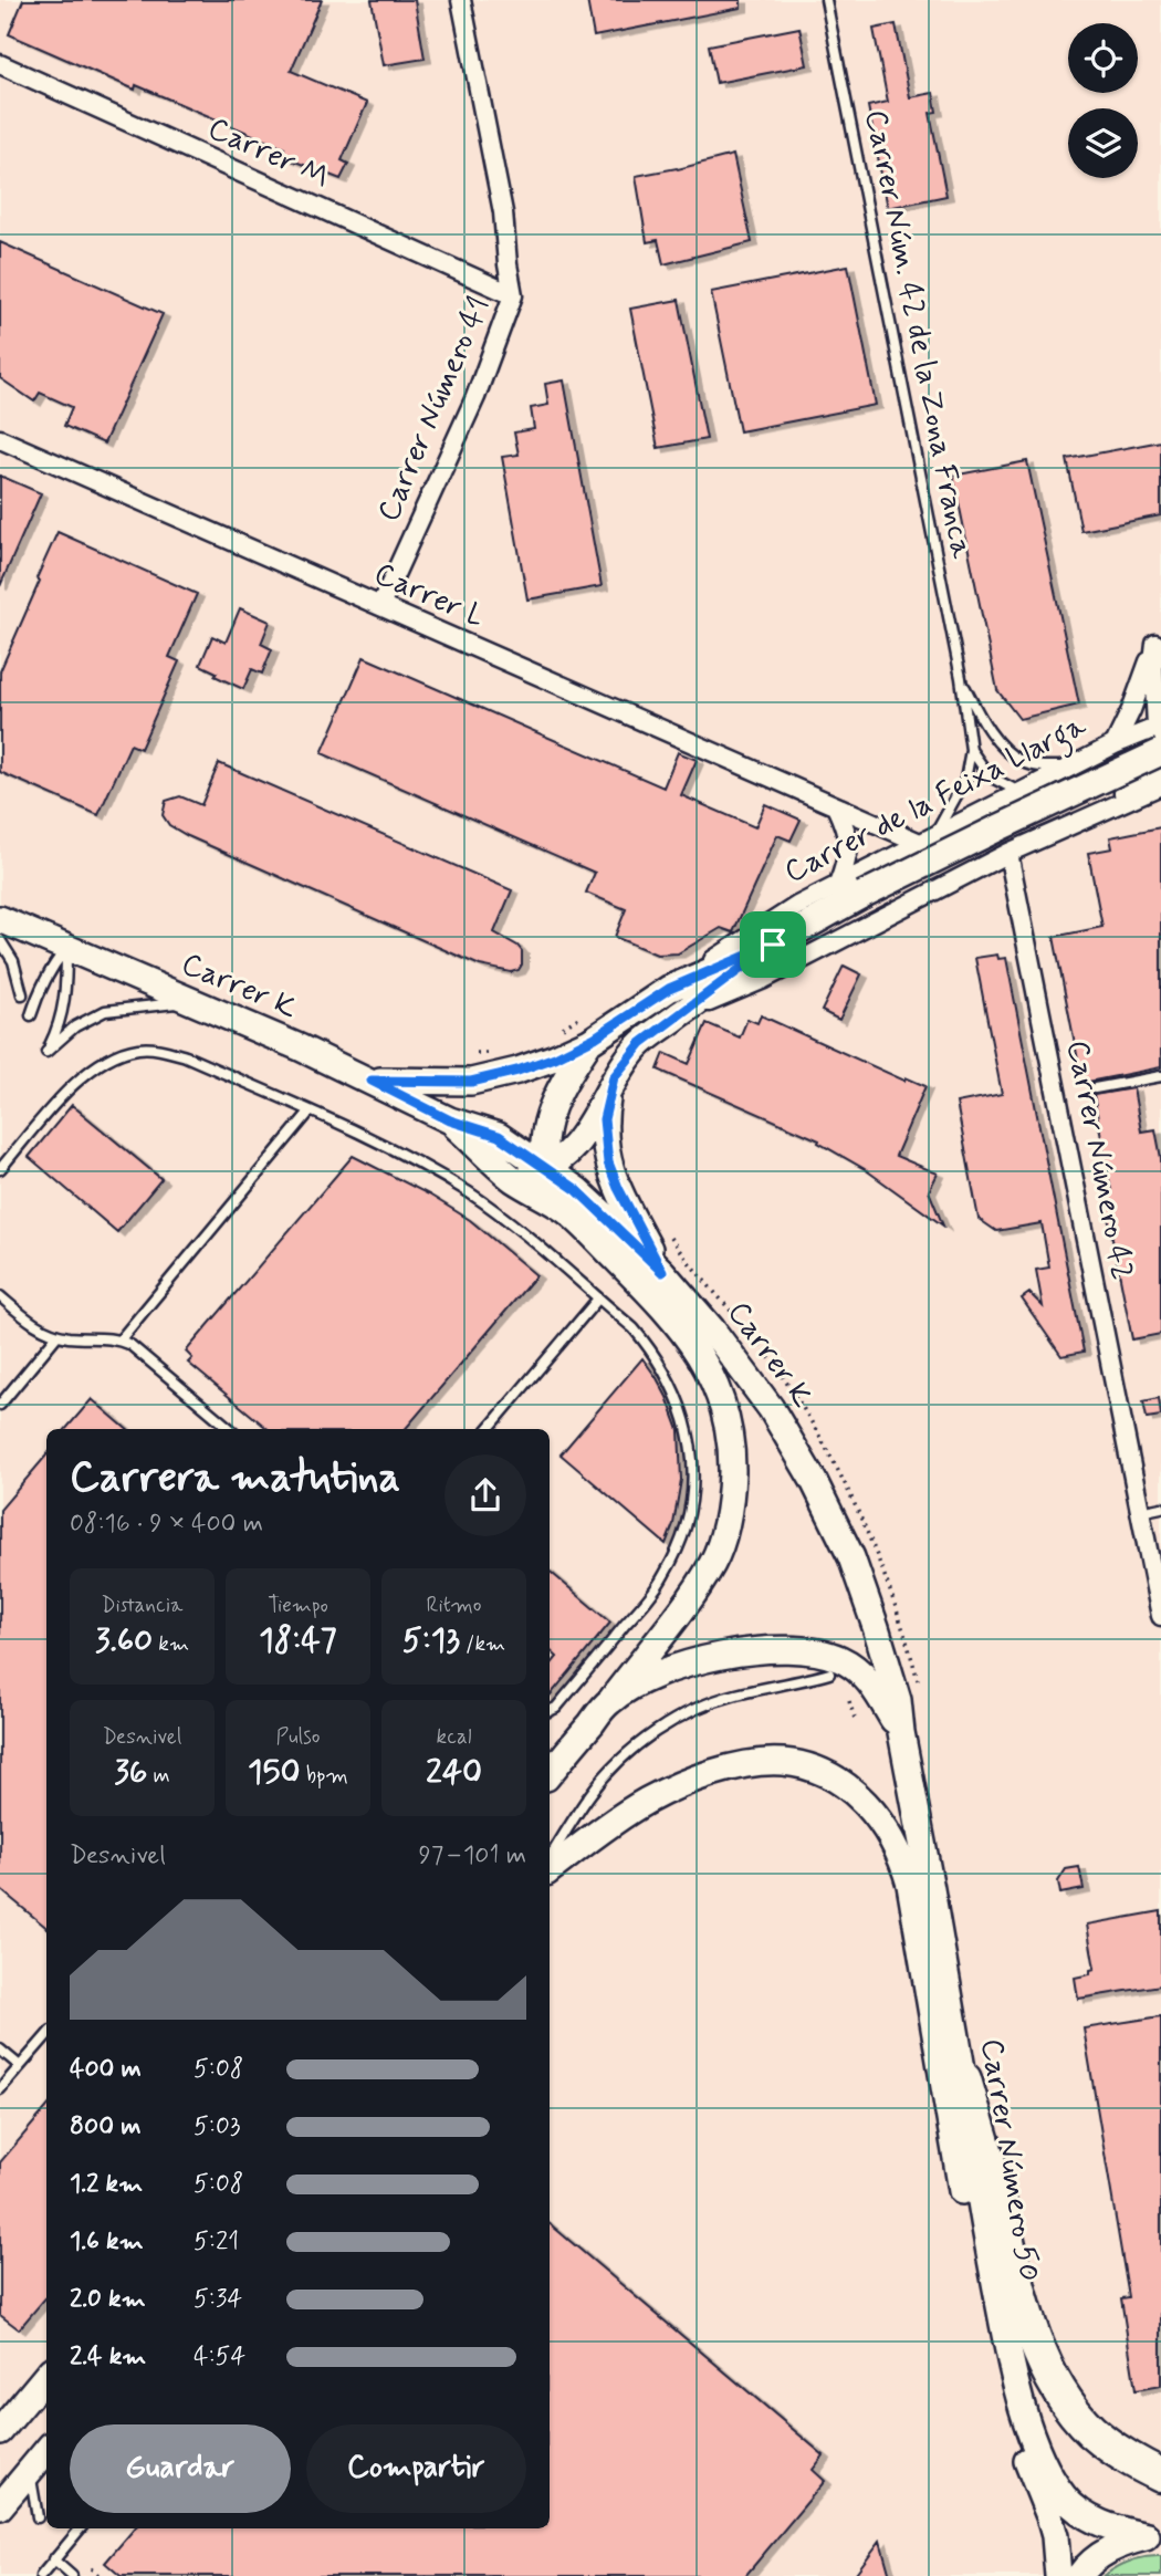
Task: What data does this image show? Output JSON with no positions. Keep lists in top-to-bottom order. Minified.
{"streets":{"main road":["Carrer de la Feixa Llarga","Carrer K","Carrer Número 50"],"street":["Carrer M","Carrer Número 41","Carrer L","Carrer Número 42"],"lane":["Carrer Núm. 42 de la Zona Franca"]},"crossings":[["Carrer M","Carrer Número 41"],["Carrer Núm. 42 de la Zona Franca","Carrer L"],["Carrer Núm. 42 de la Zona Franca","Carrer de la Feixa Llarga"],["Carrer Número 41","Carrer L"],["Carrer L","Carrer de la Feixa Llarga"],["Carrer de la Feixa Llarga","Carrer K"],["Carrer de la Feixa Llarga","Carrer Número 42"],["Carrer K","Carrer Número 50"]],"page":{"heading":["Carrera matutina","08:16 · 9 × 400 m"],"stats":[["Distancia","3.60 km"],["Tiempo","18:47"],["Ritmo","5:13 /km"],["Desnivel","36 m"],["Pulso","150 bpm"],["kcal","240"]],"chart":["Desnivel","97–101 m"],"list":[{"name":"400 m","note":"5:08"},{"name":"800 m","note":"5:03"},{"name":"1.2 km","note":"5:08"},{"name":"1.6 km","note":"5:21"},{"name":"2.0 km","note":"5:34"},{"name":"2.4 km","note":"4:54"}],"buttons":["Guardar","Compartir"]}}
